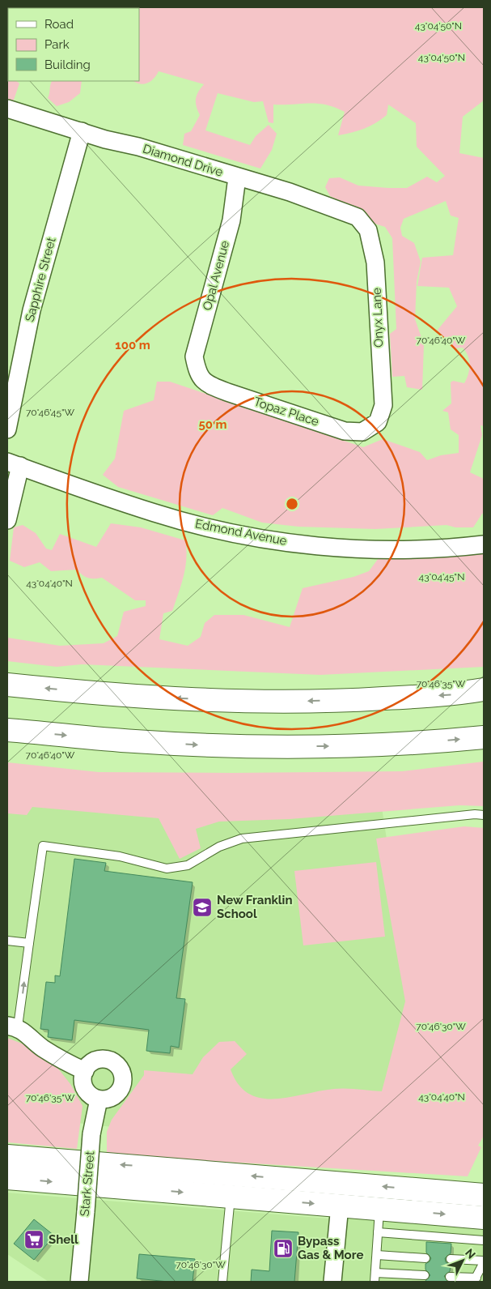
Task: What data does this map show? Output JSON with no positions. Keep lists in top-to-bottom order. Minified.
{"streets":{"street":["Diamond Drive","Opal Avenue","Sapphire Street","Onyx Lane","Topaz Place","Edmond Avenue","Stark Street"]},"crossings":[["Diamond Drive","Opal Avenue"],["Diamond Drive","Sapphire Street"],["Diamond Drive","Onyx Lane"],["Opal Avenue","Topaz Place"],["Onyx Lane","Topaz Place"]],"places":{"school or university":["New Franklin School"],"supermarket":["Shell"],"fuel station":["Bypass Gas & More"]},"legend":["Road","Park","Building"],"north":"top right","coordinates":["43°04'50\"N","70°46'40\"W","70°46'45\"W","43°04'45\"N","43°04'40\"N","70°46'35\"W","70°46'30\"W"],"rings":["100 m","50 m"]}
